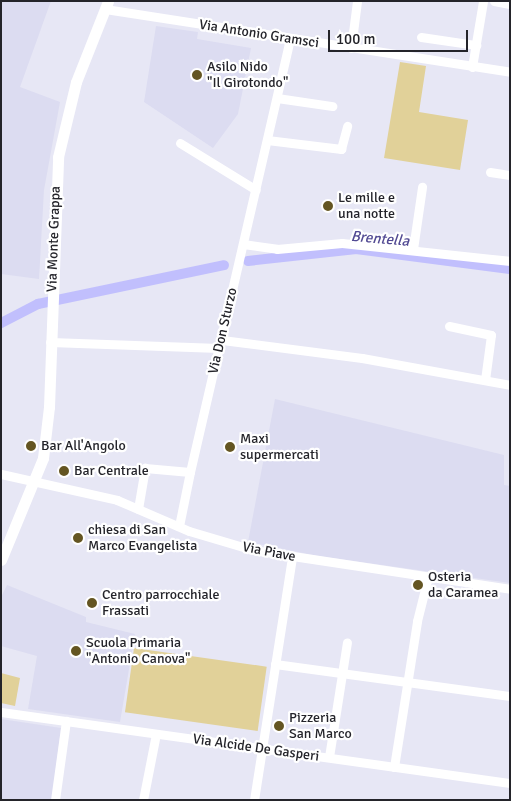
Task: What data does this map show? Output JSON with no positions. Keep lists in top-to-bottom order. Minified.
{"streets":{"main road":["Via Monte Grappa"],"street":["Via Antonio Gramsci","Via Don Sturzo","Via Piave","Via Alcide De Gasperi"]},"crossings":[["Via Antonio Gramsci","Via Monte Grappa"],["Via Antonio Gramsci","Via Don Sturzo"],["Via Monte Grappa","Via Piave"],["Via Don Sturzo","Via Piave"]],"water":["Brentella"],"places":["Asilo Nido \"Il Girotondo\"","Le mille e una notte","Bar All'Angolo","Maxi supermercati","Bar Centrale","chiesa di San Marco Evangelista","Osteria da Caramea","Centro parrocchiale Frassati","Scuola Primaria \"Antonio Canova\"","Pizzeria San Marco"],"scale_bar":"100 m"}
